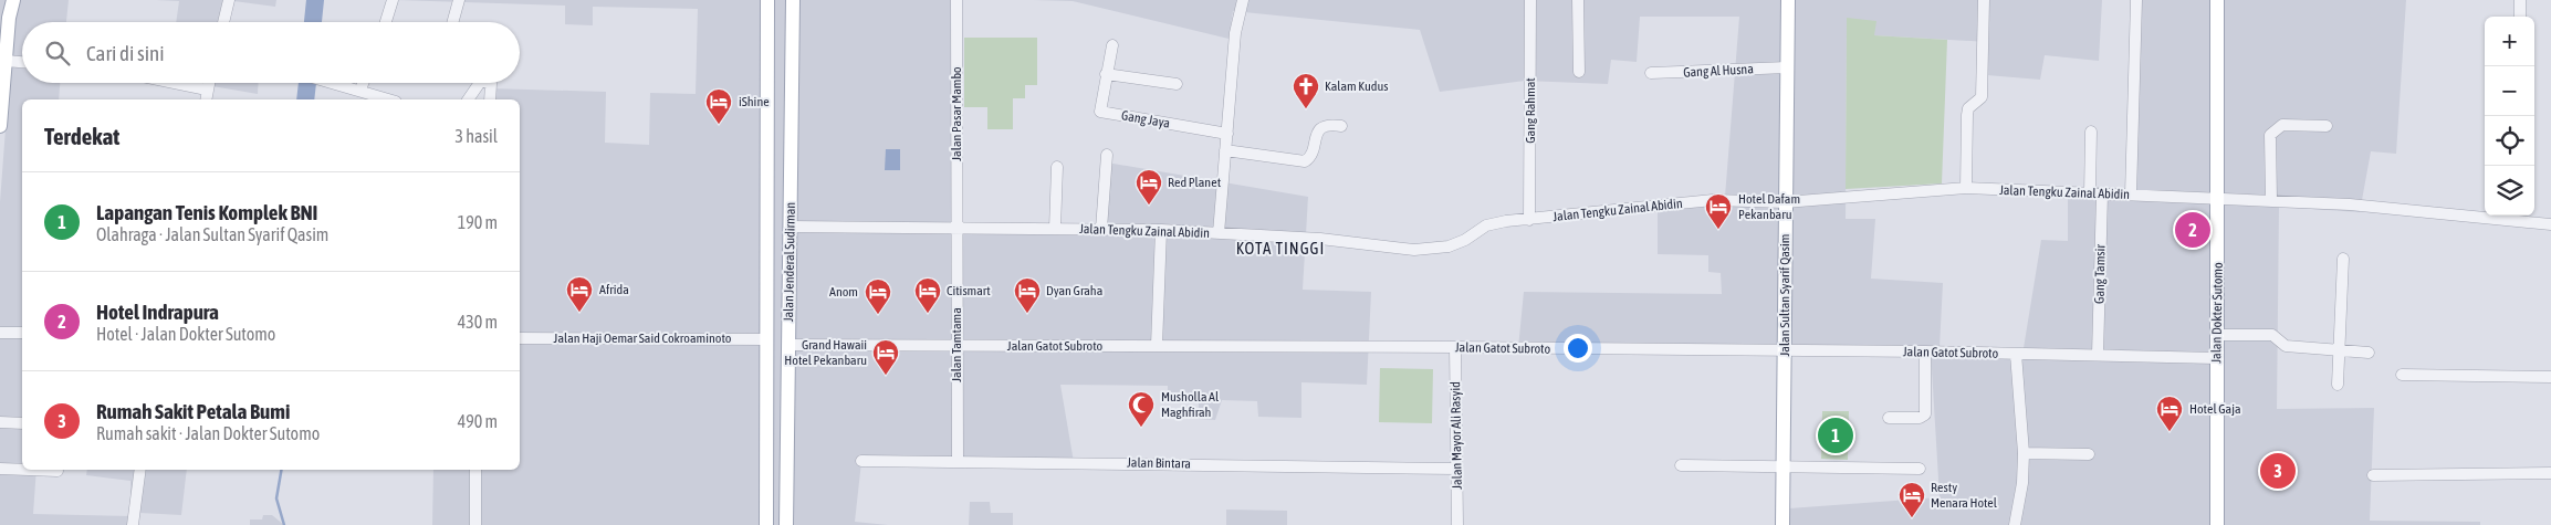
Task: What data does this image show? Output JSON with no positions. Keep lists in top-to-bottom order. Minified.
{"streets":{"main road":["Jalan Jenderal Sudirman","Jalan Sultan Syarif Qasim","Jalan Dokter Sutomo"],"street":["Gang Al Husna","Gang Rahmat","Jalan Pasar Mambo","Gang Jaya","Jalan Tengku Zainal Abidin","Gang Tamsir","Jalan Haji Oemar Said Cokroaminoto","Jalan Tamtama","Jalan Gatot Subroto","Jalan Mayor Ali Rasyid","Jalan Bintara"]},"crossings":[["Gang Al Husna","Jalan Sultan Syarif Qasim"],["Gang Rahmat","Jalan Tengku Zainal Abidin"],["Jalan Pasar Mambo","Jalan Tengku Zainal Abidin"],["Jalan Pasar Mambo","Jalan Tamtama"],["Jalan Tengku Zainal Abidin","Jalan Jenderal Sudirman"],["Jalan Tengku Zainal Abidin","Gang Tamsir"],["Jalan Tengku Zainal Abidin","Jalan Sultan Syarif Qasim"],["Jalan Tengku Zainal Abidin","Jalan Dokter Sutomo"],["Jalan Tengku Zainal Abidin","Jalan Tamtama"],["Jalan Jenderal Sudirman","Jalan Haji Oemar Said Cokroaminoto"],["Jalan Jenderal Sudirman","Jalan Gatot Subroto"],["Gang Tamsir","Jalan Gatot Subroto"],["Jalan Sultan Syarif Qasim","Jalan Gatot Subroto"],["Jalan Dokter Sutomo","Jalan Gatot Subroto"],["Jalan Tamtama","Jalan Gatot Subroto"],["Jalan Tamtama","Jalan Bintara"],["Jalan Gatot Subroto","Jalan Mayor Ali Rasyid"],["Jalan Mayor Ali Rasyid","Jalan Bintara"]],"districts":["KOTA TINGGI"],"places":{"church":["Kalam Kudus"],"hotel":["iShine","Red Planet","Hotel Dafam Pekanbaru","Afrida","Citismart","Dyan Graha","Anom","Grand Hawaii Hotel Pekanbaru","Hotel Gaja","Resty Menara Hotel"],"mosque":["Musholla Al Maghfirah"]},"page":{"map_buttons":["+","−"],"search":"Cari di sini","heading":["Terdekat","3 hasil"],"list":[{"mark":"1","name":"Lapangan Tenis Komplek BNI","note":"Olahraga · Jalan Sultan Syarif Qasim","value":"190 m"},{"mark":"2","name":"Hotel Indrapura","note":"Hotel · Jalan Dokter Sutomo","value":"430 m"},{"mark":"3","name":"Rumah Sakit Petala Bumi","note":"Rumah sakit · Jalan Dokter Sutomo","value":"490 m"}],"pins":["2","1","3"]}}
